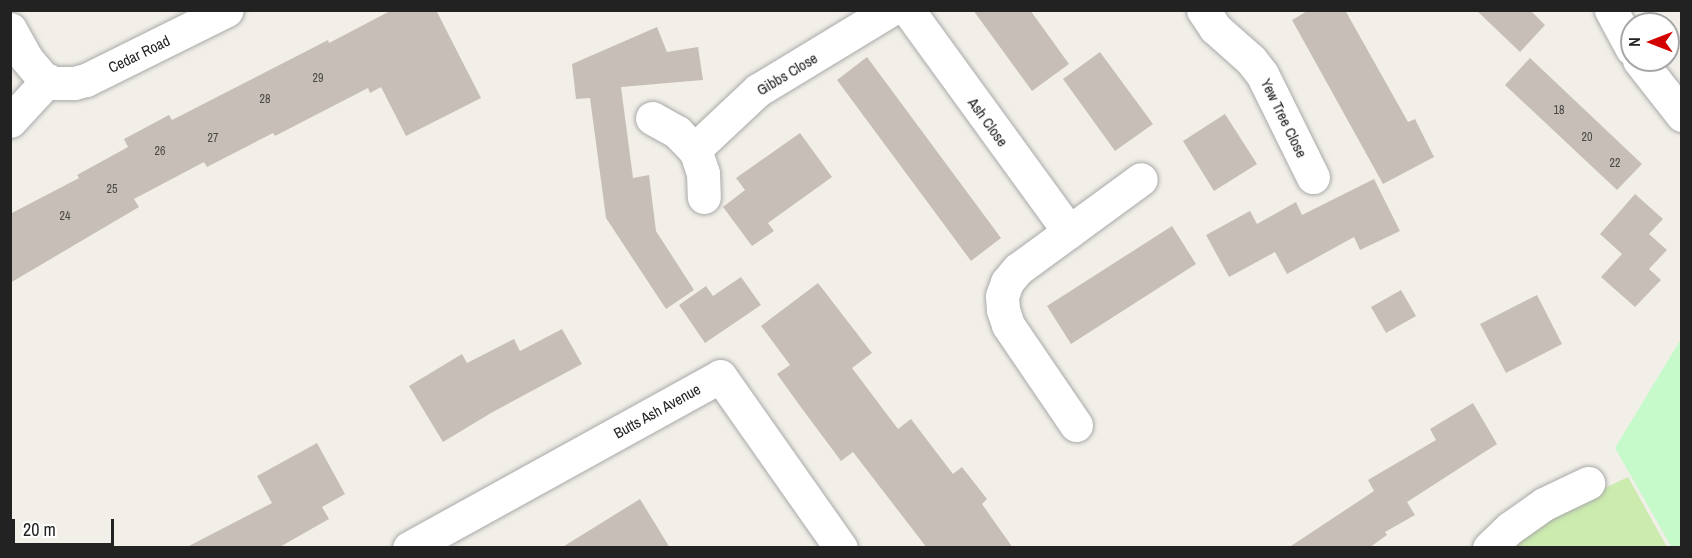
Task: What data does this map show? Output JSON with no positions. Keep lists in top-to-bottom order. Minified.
{"streets":{"street":["Cedar Road","Gibbs Close","Yew Tree Close","Ash Close","Butts Ash Avenue"]},"house_numbers":["29","28","18","20","27","26","22","25","24"],"scale_bar":"20 m","north":"left"}
